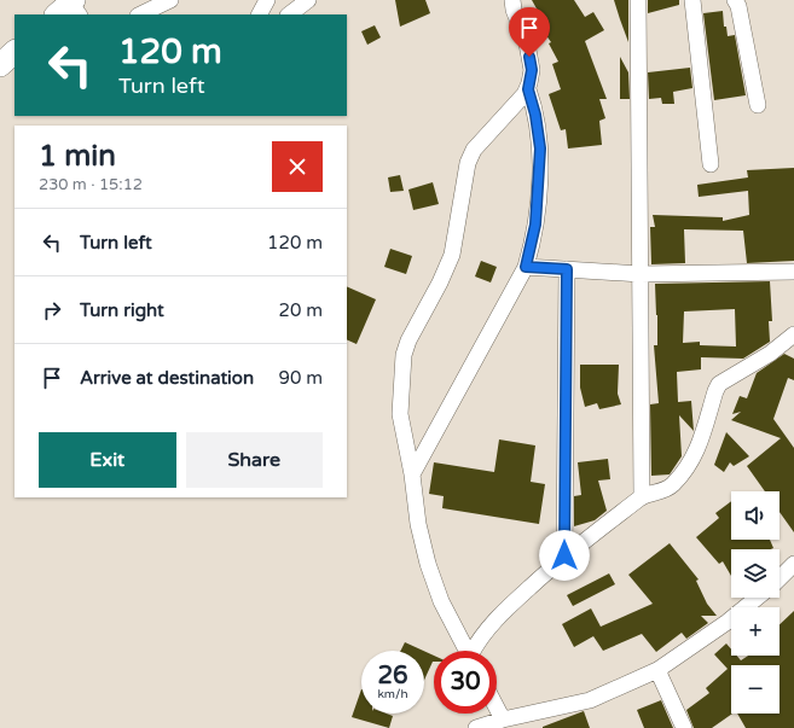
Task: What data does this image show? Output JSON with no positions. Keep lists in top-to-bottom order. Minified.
{"page":{"turn":["120 m","Turn left"],"heading":["1 min","230 m · 15:12"],"list":[{"name":"Turn left","value":"120 m"},{"name":"Turn right","value":"20 m"},{"name":"Arrive at destination","value":"90 m"}],"buttons":["Exit","Share"],"map_buttons":["+","−"],"speed":"26 km/h","limit":"30"}}
